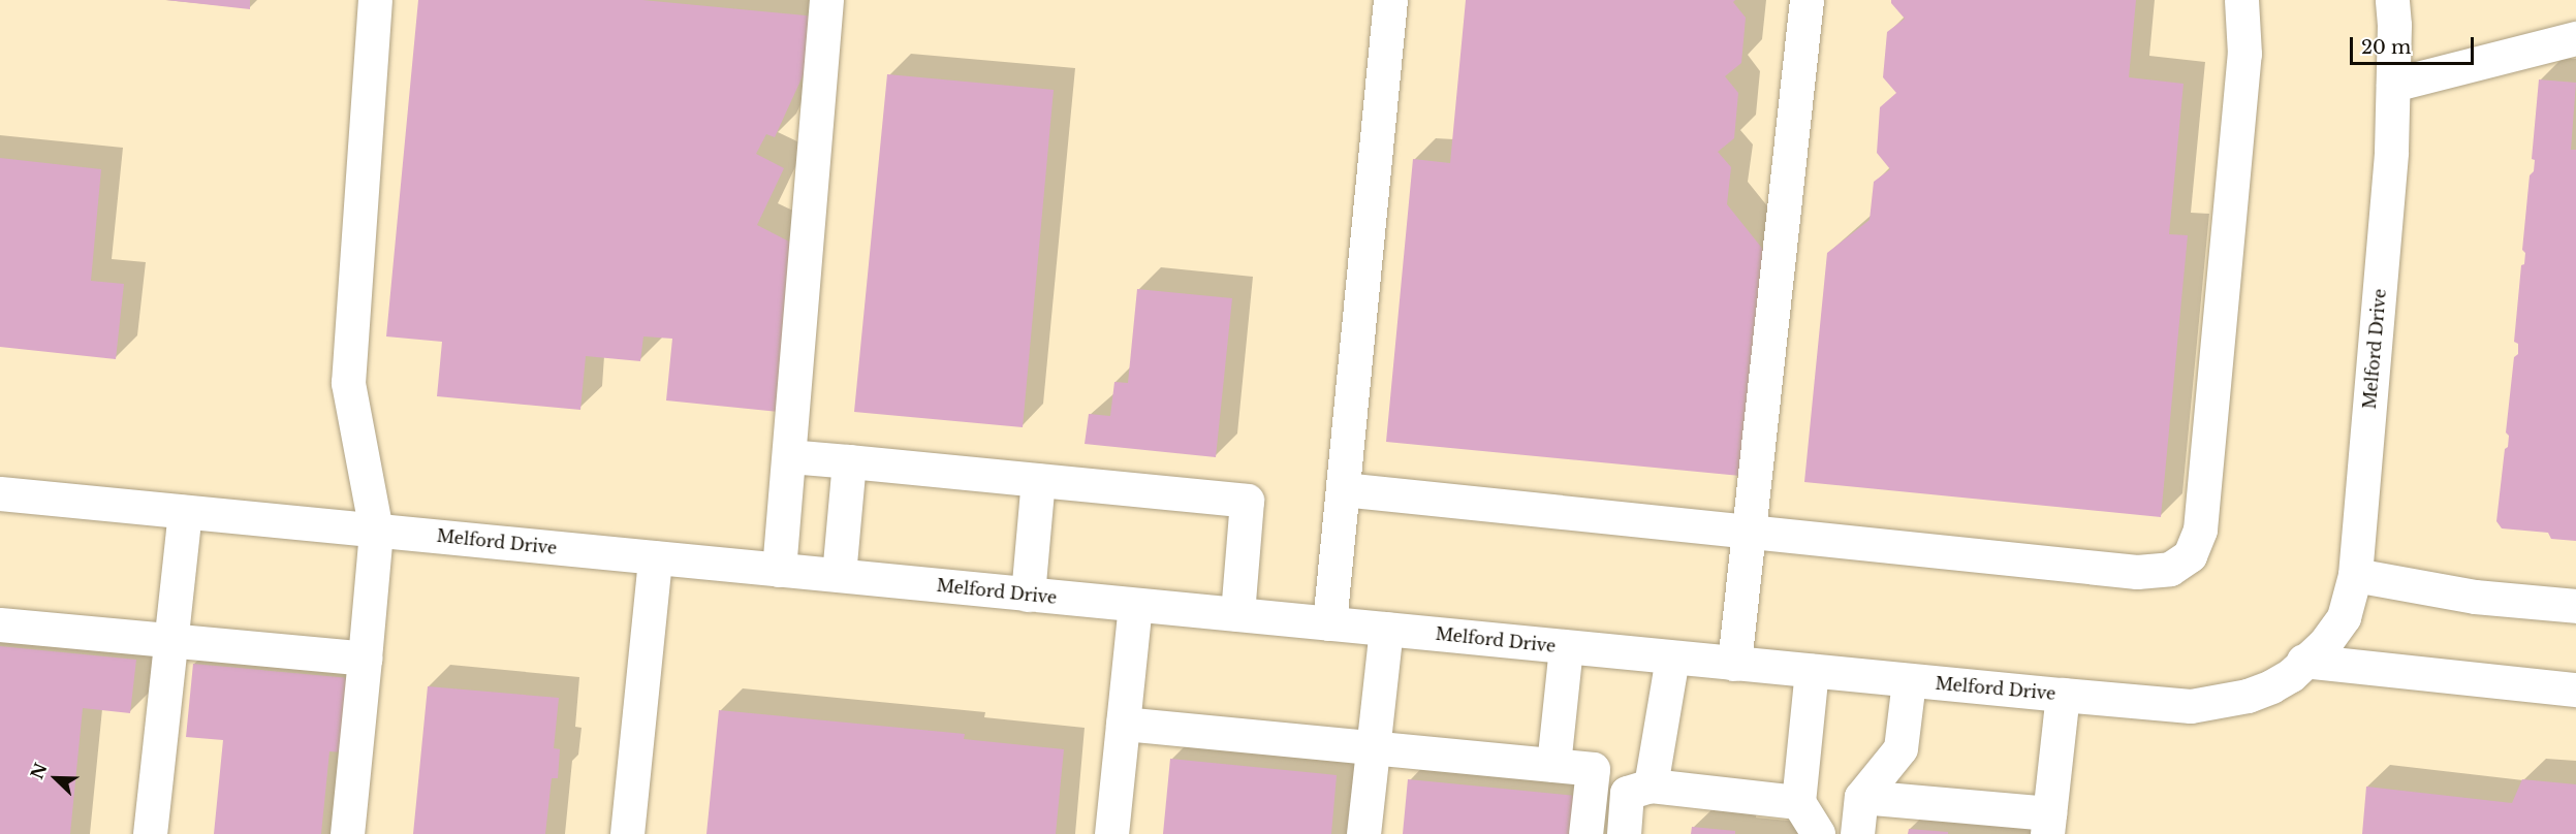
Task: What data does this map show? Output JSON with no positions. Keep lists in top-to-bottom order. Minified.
{"streets":{"street":["Melford Drive"]},"scale_bar":"20 m","north":"top left"}
